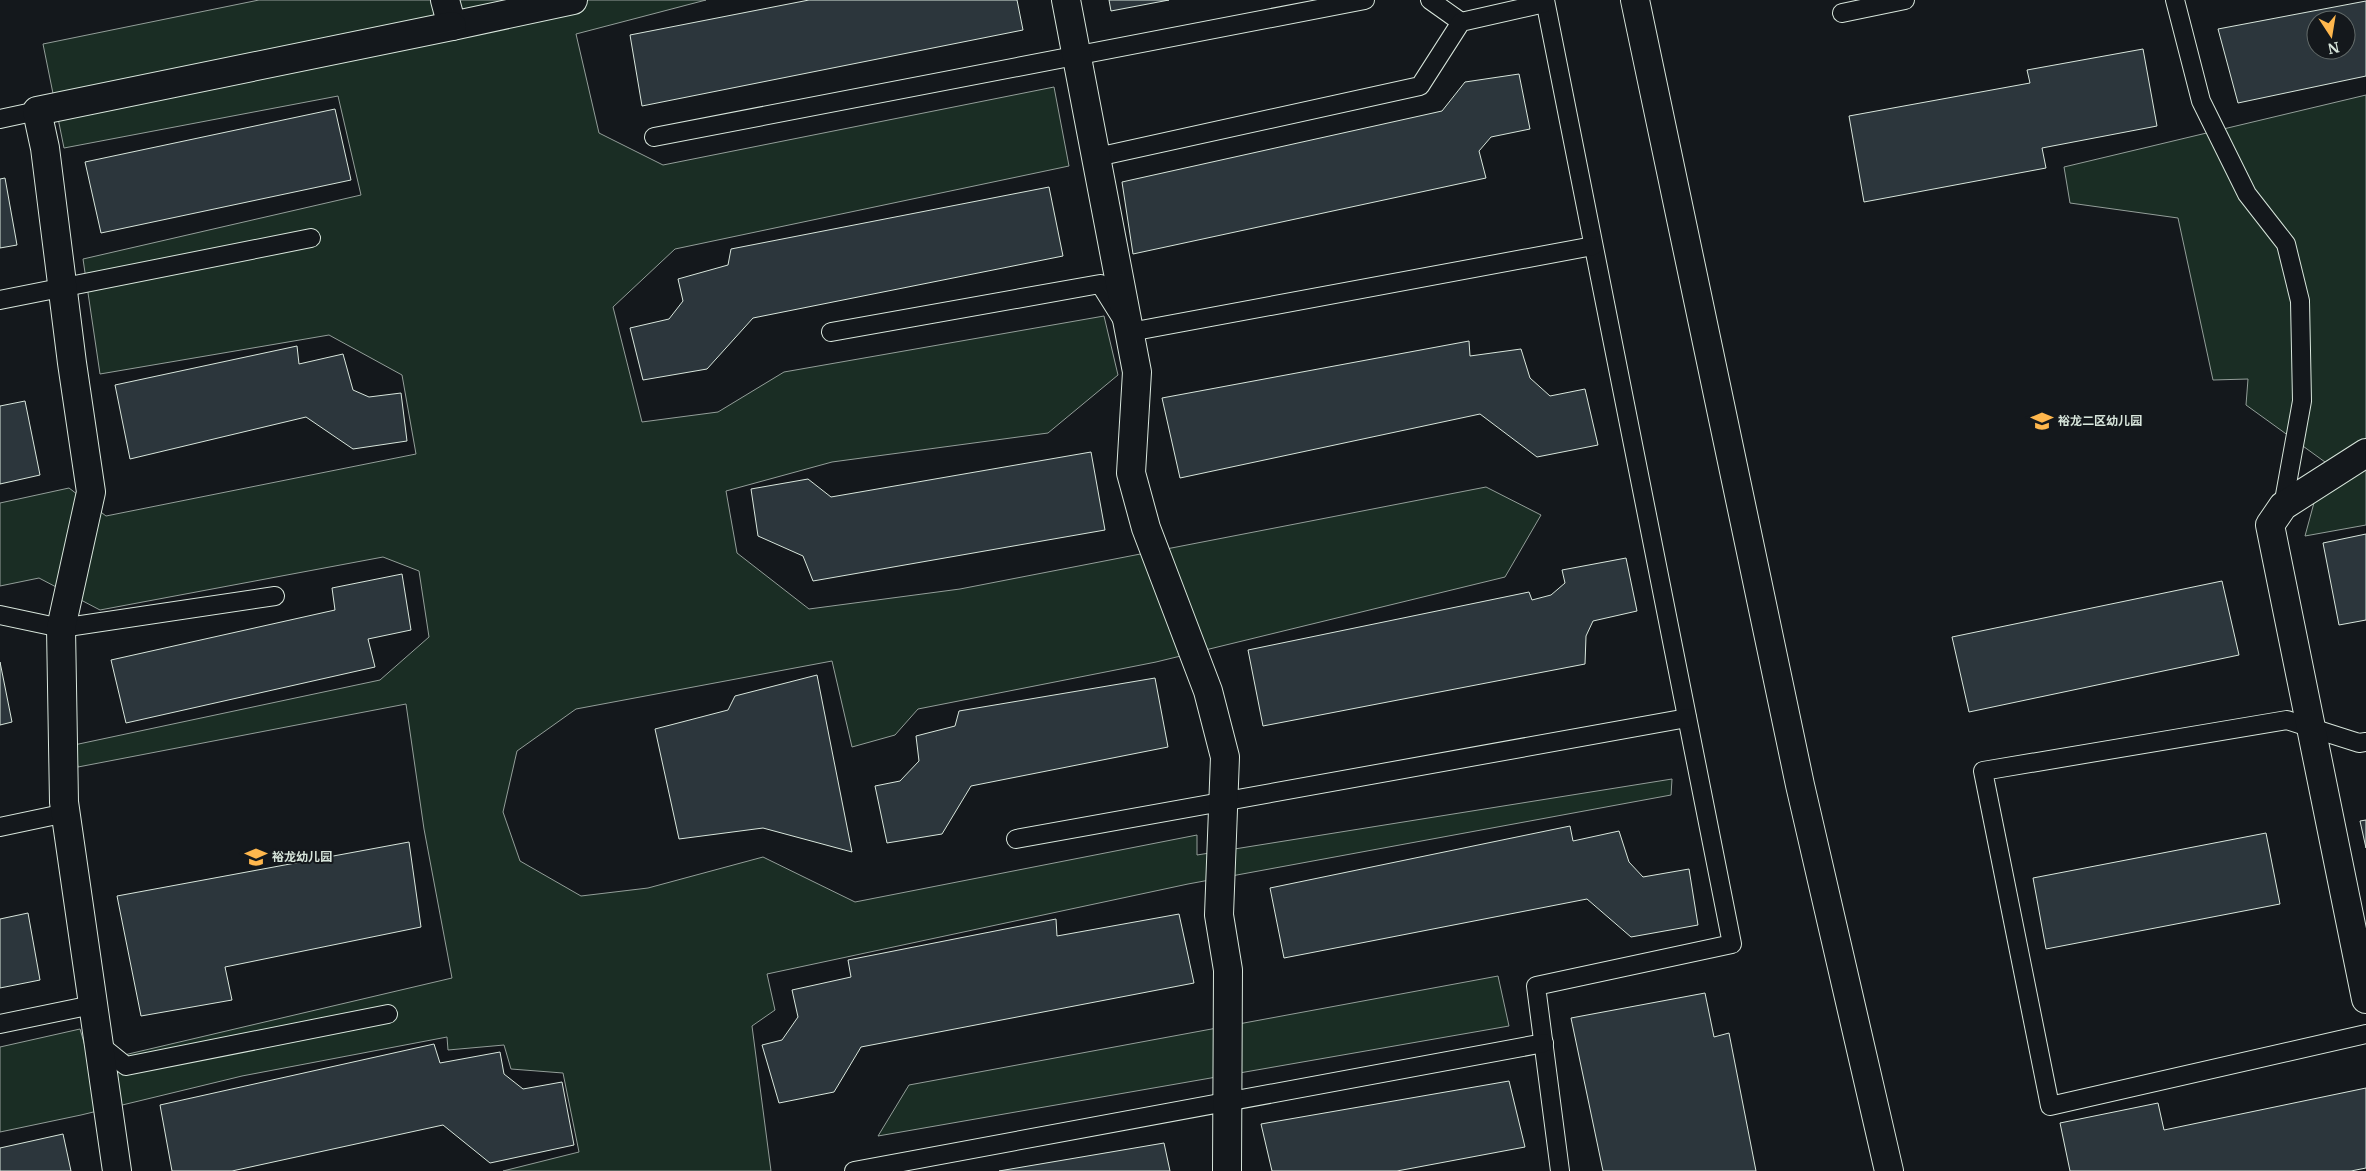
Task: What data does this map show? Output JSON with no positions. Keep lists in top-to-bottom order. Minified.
{"places":{"school or university":["裕龙二区幼儿园","裕龙幼儿园"]},"north":"bottom"}
